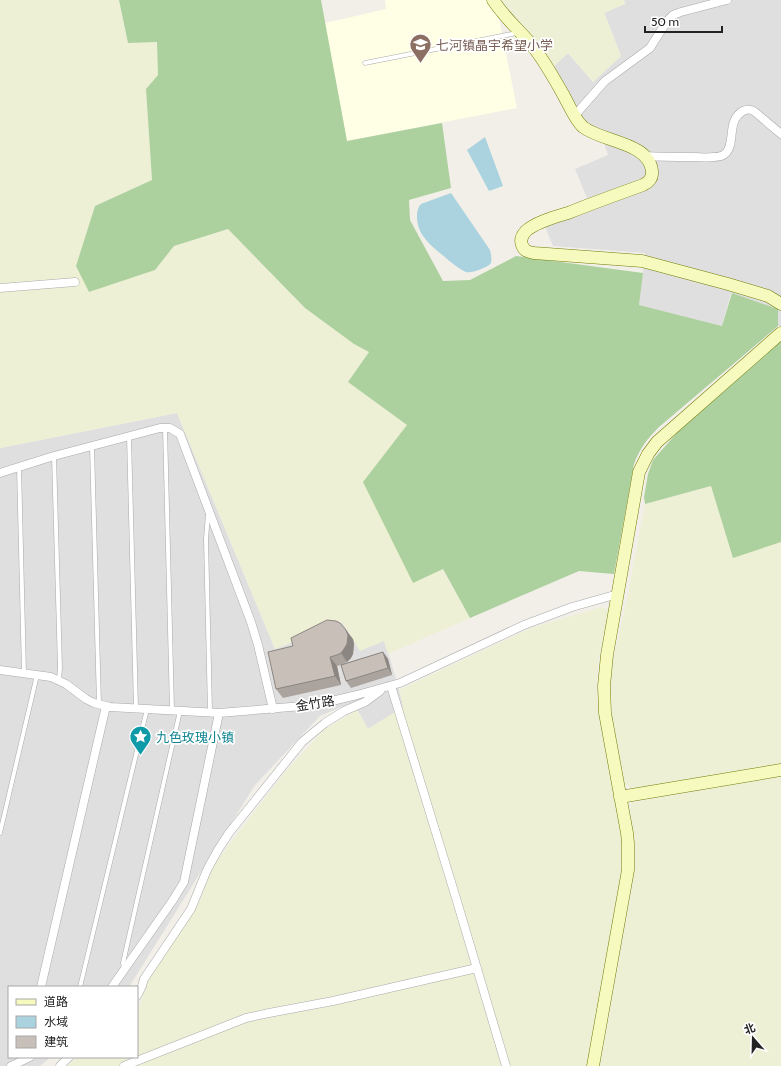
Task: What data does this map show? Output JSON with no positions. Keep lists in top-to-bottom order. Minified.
{"streets":{"street":["金竹路"]},"places":{"school or university":["七河镇晶宇希望小学"],"place":["九色玫瑰小镇"]},"legend":["道路","水域","建筑"],"scale_bar":"50 m","north":"top"}
